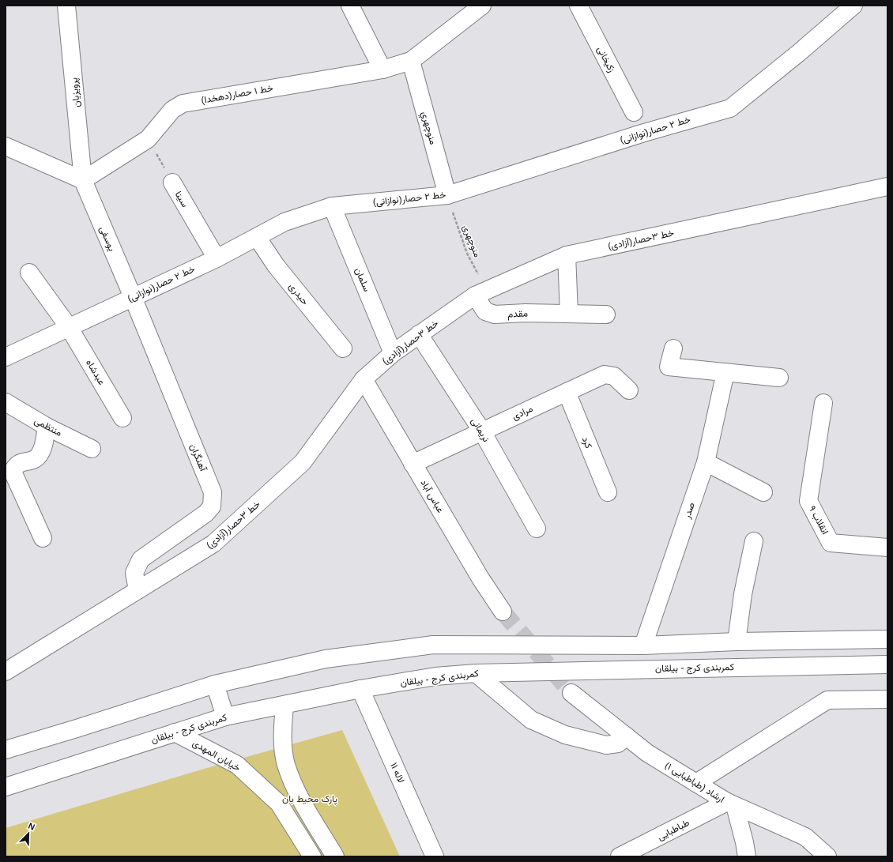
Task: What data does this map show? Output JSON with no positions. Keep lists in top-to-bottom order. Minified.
{"streets":{"main road":["زکیخانی","پرویزیان","خط ۱ حصار(دهخدا)","منوچهري","خط ۲ حصار(نوازانی)","سینا","یوسفی","خط ۳حصار(آزادی)","سلمان","حیدری","مقدم","عبدشاه","مرادی","منتظمی","نریمانی","کرد","آهنگران","عباس آباد","صدر","انقلاب ۹","کمربندی کرج - بیلقان","خیابان المهدی","لاله ۱۱","ارشاد (طباطبایی ۱)","طباطبایی"],"path":["منوچهری"]},"crossings":[["پرویزیان","خط ۱ حصار(دهخدا)"],["پرویزیان","یوسفی"],["خط ۱ حصار(دهخدا)","منوچهري"],["خط ۱ حصار(دهخدا)","سینا"],["خط ۱ حصار(دهخدا)","یوسفی"],["منوچهري","خط ۲ حصار(نوازانی)"],["منوچهري","منوچهری"],["خط ۲ حصار(نوازانی)","سینا"],["خط ۲ حصار(نوازانی)","یوسفی"],["خط ۲ حصار(نوازانی)","منوچهری"],["خط ۲ حصار(نوازانی)","سلمان"],["خط ۲ حصار(نوازانی)","حیدری"],["خط ۲ حصار(نوازانی)","عبدشاه"],["خط ۲ حصار(نوازانی)","آهنگران"],["یوسفی","آهنگران"],["خط ۳حصار(آزادی)","منوچهری"],["خط ۳حصار(آزادی)","سلمان"],["خط ۳حصار(آزادی)","مقدم"],["خط ۳حصار(آزادی)","نریمانی"],["خط ۳حصار(آزادی)","آهنگران"],["خط ۳حصار(آزادی)","عباس آباد"],["منوچهری","مقدم"],["مرادی","نریمانی"],["مرادی","کرد"],["مرادی","عباس آباد"],["کمربندی کرج - بیلقان","خیابان المهدی"],["کمربندی کرج - بیلقان","لاله ۱۱"],["ارشاد (طباطبایی ۱)","طباطبایی"]],"parks":["پارک محیط بان"],"north":"top right"}
